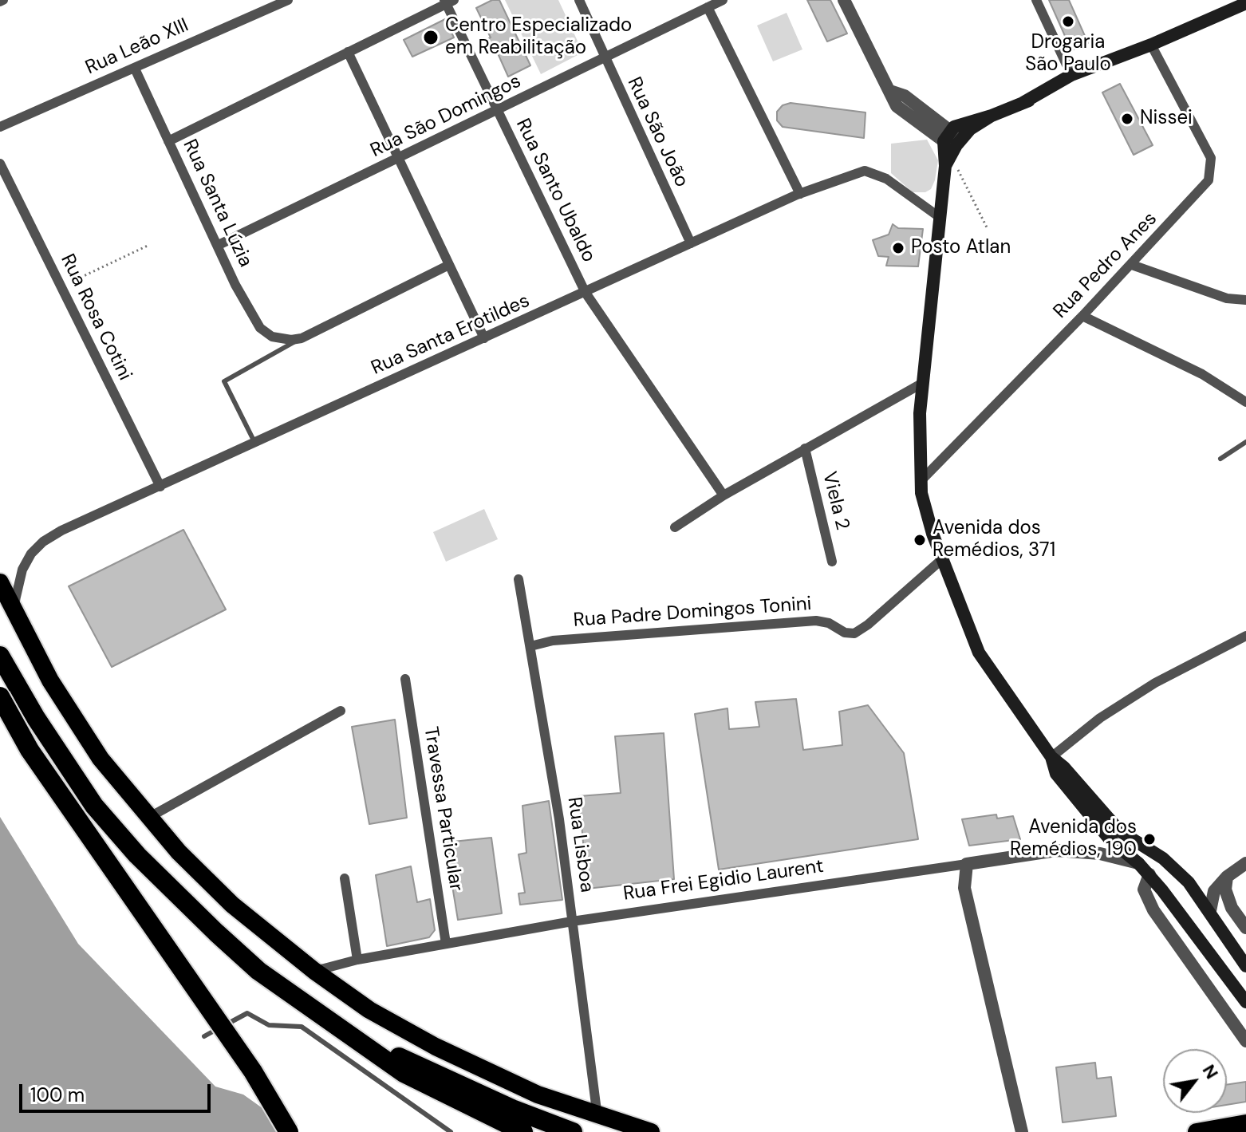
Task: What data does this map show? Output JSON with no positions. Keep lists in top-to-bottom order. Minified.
{"streets":{"street":["Rua Leão XIII","Rua São Domingos","Rua São João","Rua Santo Ubaldo","Rua Santa Lúzia","Rua Pedro Anes","Rua Rosa Cotini","Rua Santa Erotildes","Viela 2","Rua Padre Domingos Tonini","Travessa Particular","Rua Lisboa","Rua Frei Egidio Laurent"]},"crossings":[["Rua Leão XIII","Rua Santa Lúzia"],["Rua São Domingos","Rua São João"],["Rua São Domingos","Rua Santo Ubaldo"],["Rua São Domingos","Rua Santa Lúzia"],["Rua São João","Rua Santa Erotildes"],["Rua Santo Ubaldo","Rua Santa Erotildes"],["Rua Rosa Cotini","Rua Santa Erotildes"],["Rua Padre Domingos Tonini","Rua Lisboa"],["Travessa Particular","Rua Frei Egidio Laurent"],["Rua Lisboa","Rua Frei Egidio Laurent"]],"places":["Drogaria São Paulo","Centro Especializado em Reabilitação","Nissei","Posto Atlan","Avenida dos Remédios, 371","Avenida dos Remédios, 190"],"scale_bar":"100 m","north":"top right"}
